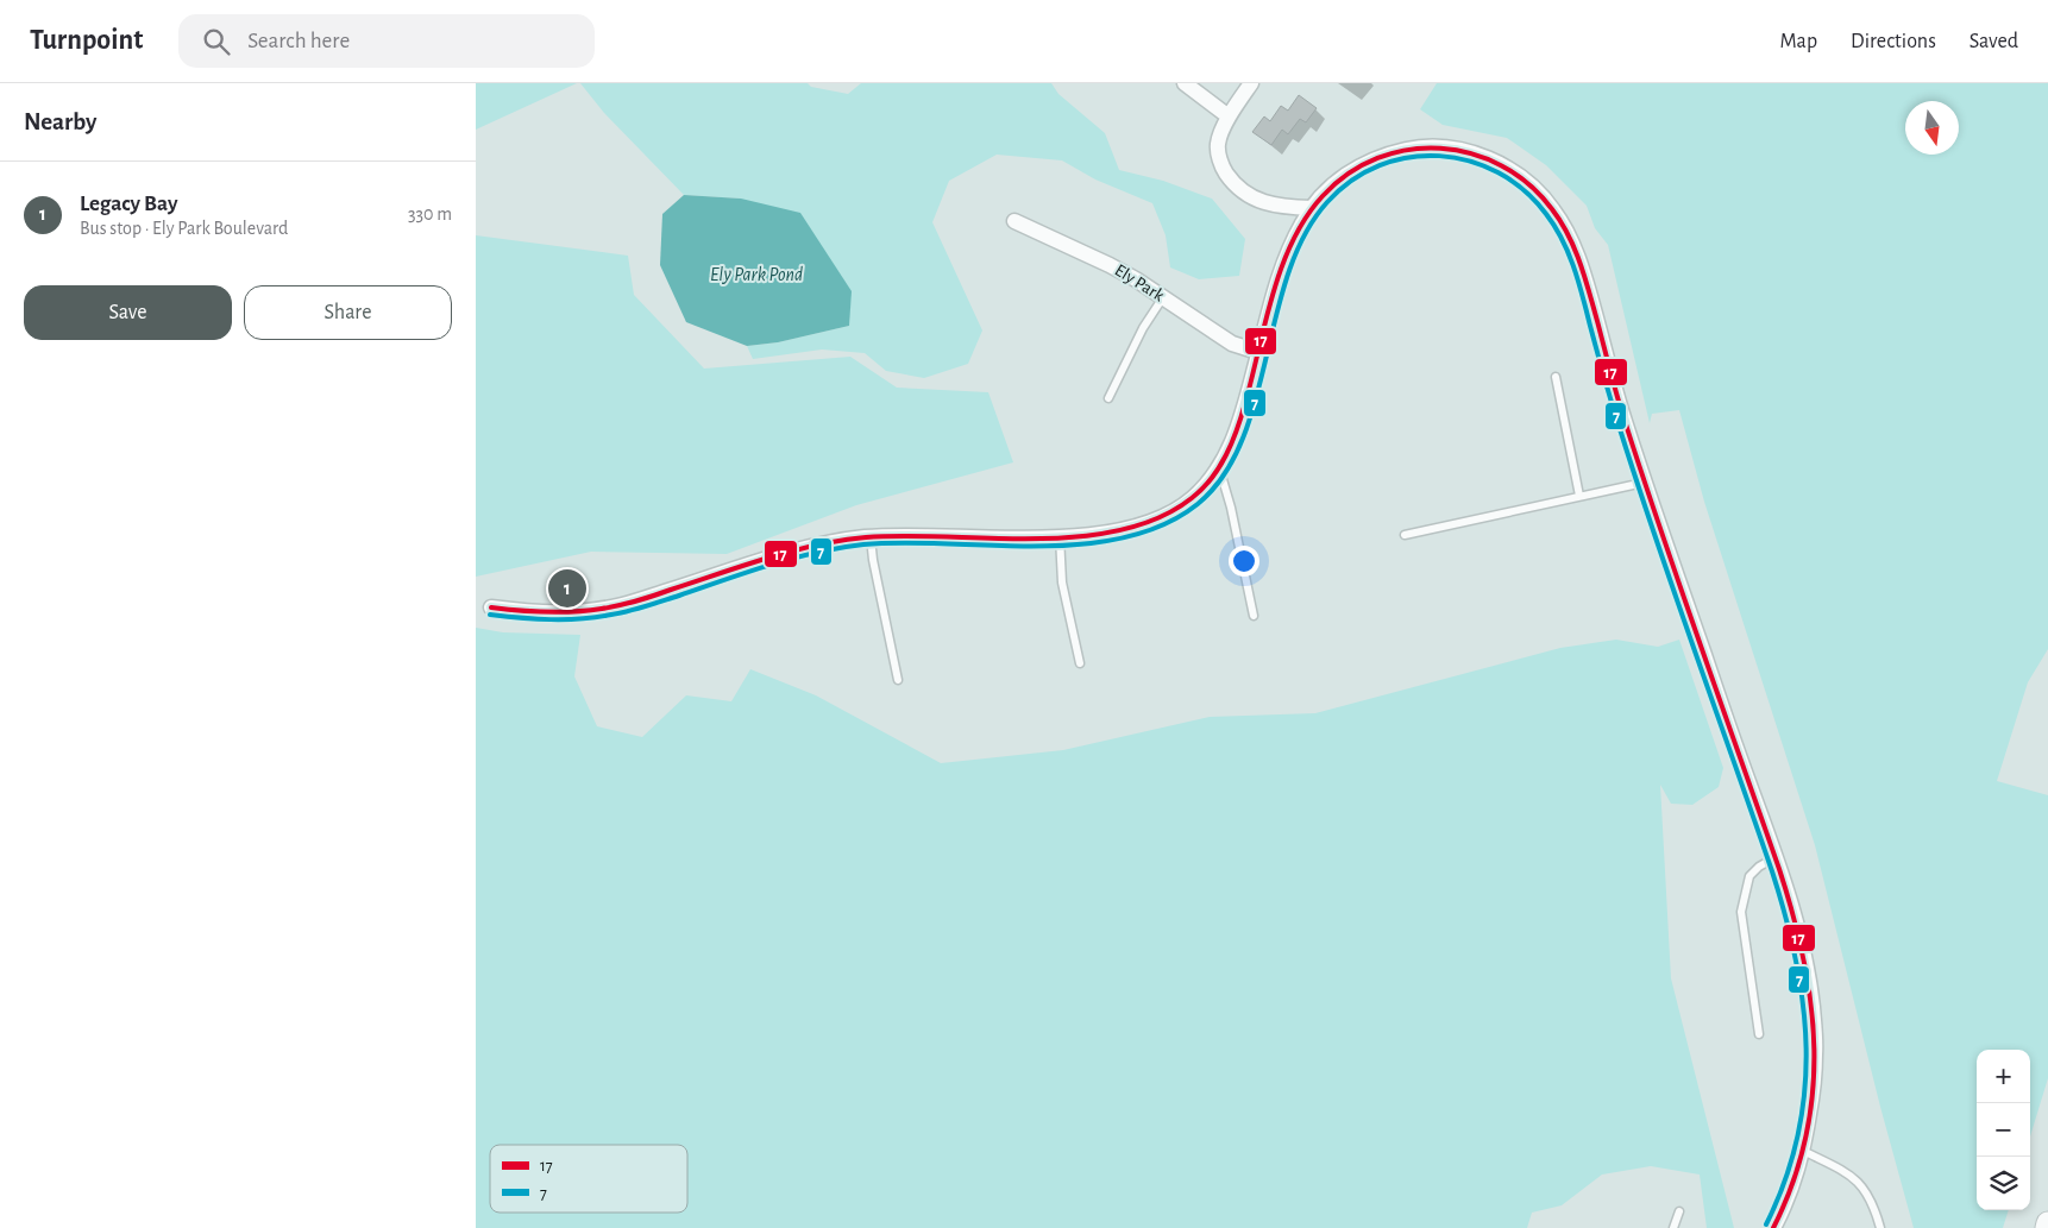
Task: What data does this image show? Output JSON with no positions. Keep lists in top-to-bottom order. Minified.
{"streets":{"street":["Ely Park"]},"water":["Ely Park Pond"],"lines":["transit line 17","transit line 7"],"legend":["17","7"],"north":"bottom","page":{"header":"Turnpoint","search":"Search here","nav":["Map","Directions","Saved"],"heading":"Nearby","list":[{"mark":"1","name":"Legacy Bay","note":"Bus stop · Ely Park Boulevard","value":"330 m"}],"buttons":["Save","Share"],"pins":"1","map_buttons":["+","−"]}}
